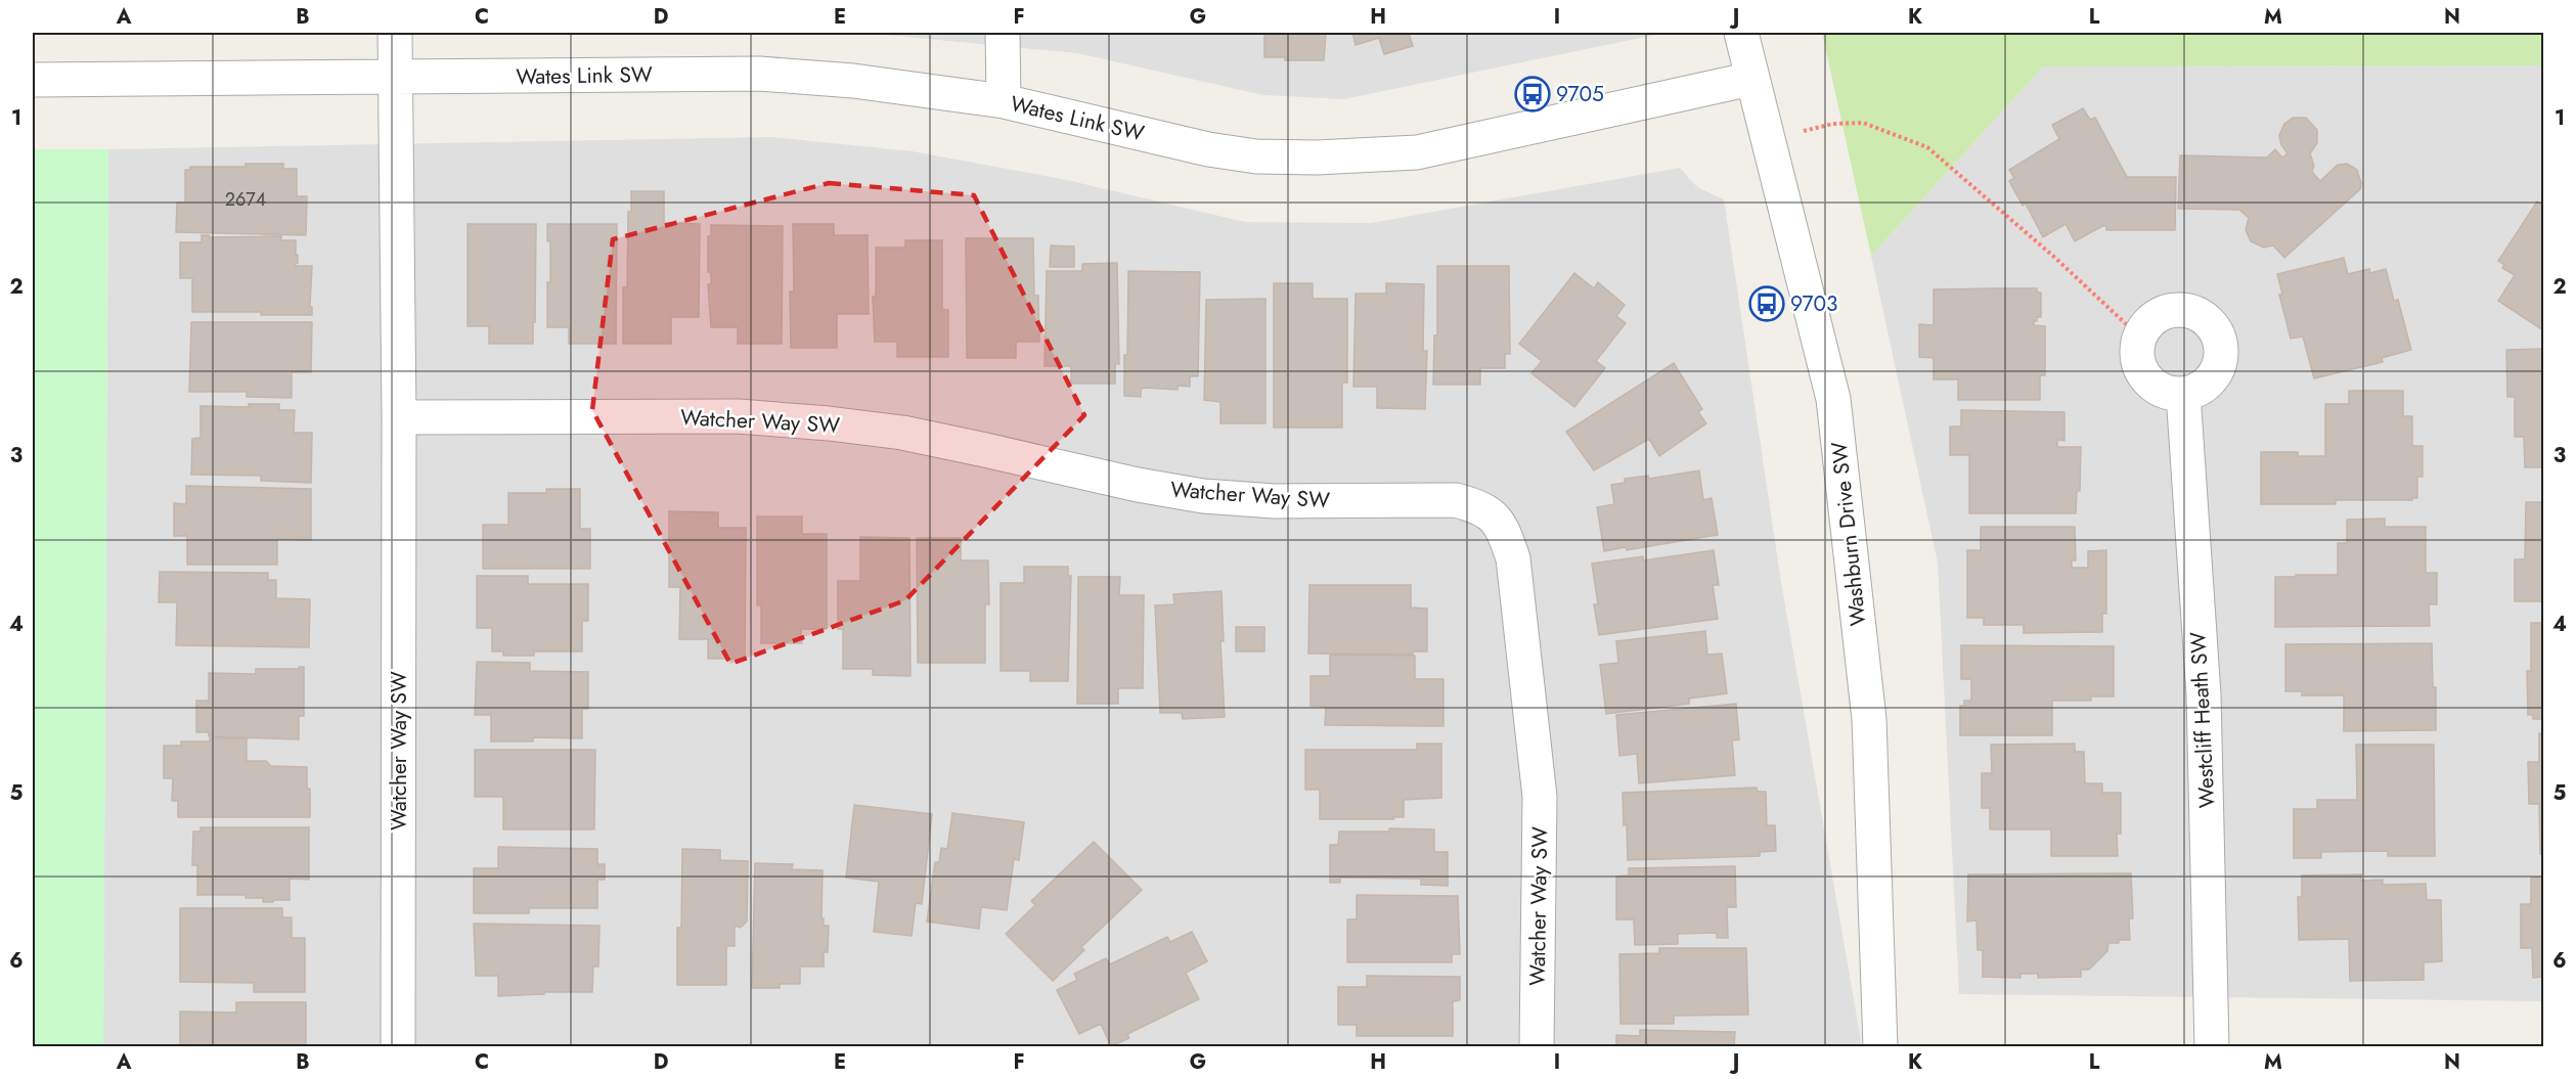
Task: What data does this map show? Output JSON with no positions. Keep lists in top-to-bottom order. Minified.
{"streets":{"street":["Wates Link SW","Watcher Way SW","Washburn Drive SW","Westcliff Heath SW"]},"crossings":[["Wates Link SW","Watcher Way SW"],["Wates Link SW","Washburn Drive SW"]],"places":{"bus stop":["9705","9703"]},"house_numbers":["2674"],"grid":{"columns":["A","B","C","D","E","F","G","H","I","J","K","L","M","N"],"rows":["1","2","3","4","5","6"]}}
